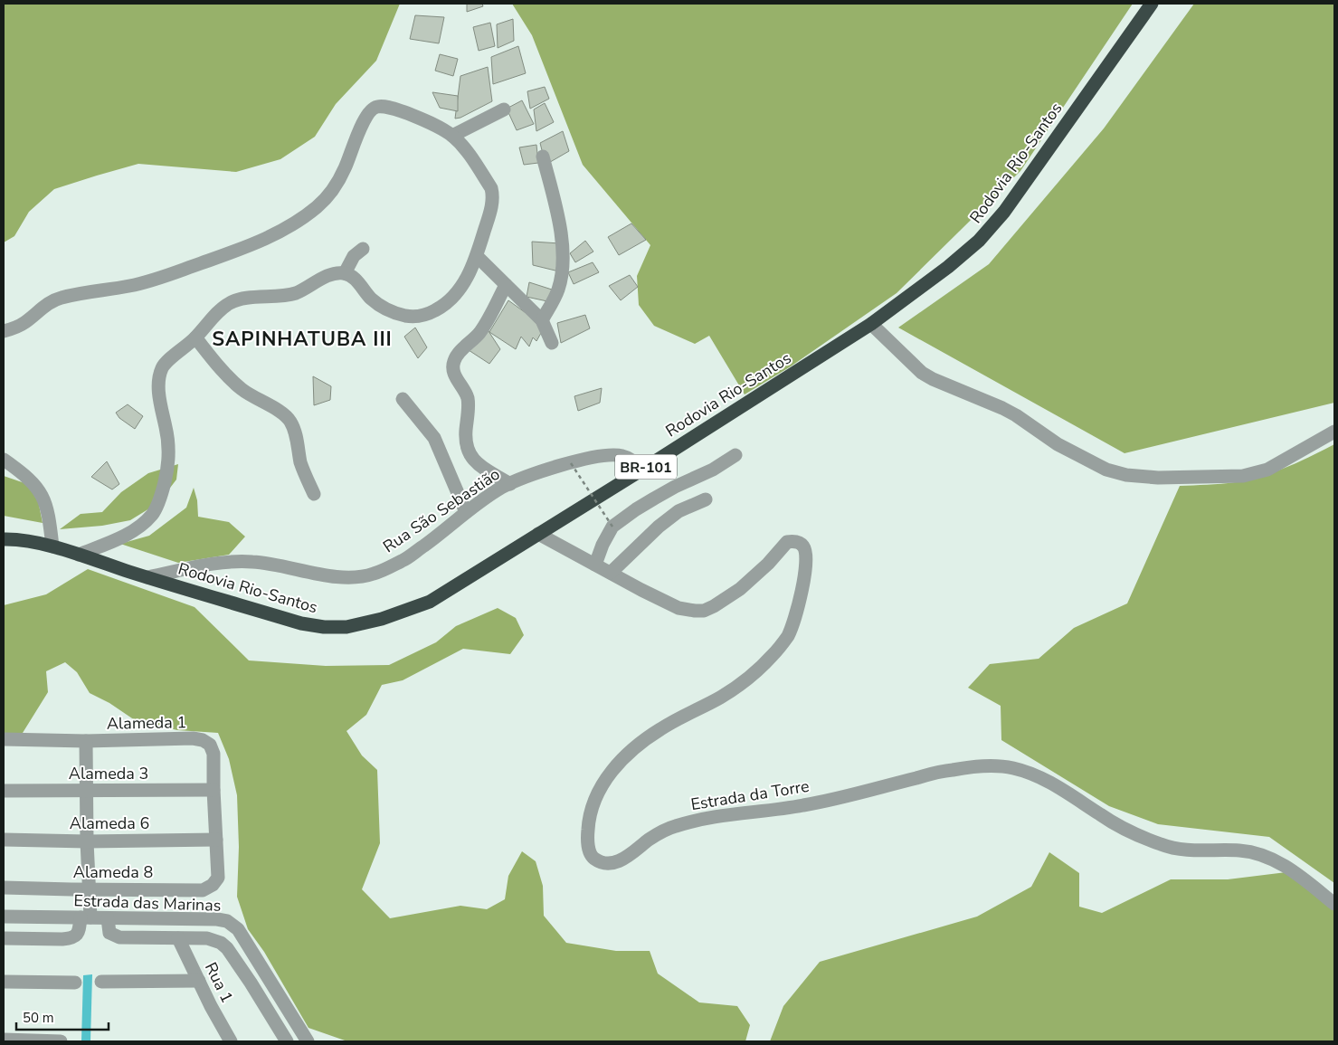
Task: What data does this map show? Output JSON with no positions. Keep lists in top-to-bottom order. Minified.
{"streets":{"highway":["Rodovia Rio-Santos","BR-101"],"street":["Rua São Sebastião","Alameda 1","Alameda 3","Estrada da Torre","Alameda 6","Alameda 8","Estrada das Marinas","Rua 1"]},"crossings":[["Rodovia Rio-Santos","Rua São Sebastião"],["Rodovia Rio-Santos","Estrada da Torre"],["Alameda 1","Alameda 3"],["Alameda 1","Alameda 6"],["Alameda 1","Alameda 8"]],"districts":["SAPINHATUBA III"],"scale_bar":"50 m"}
